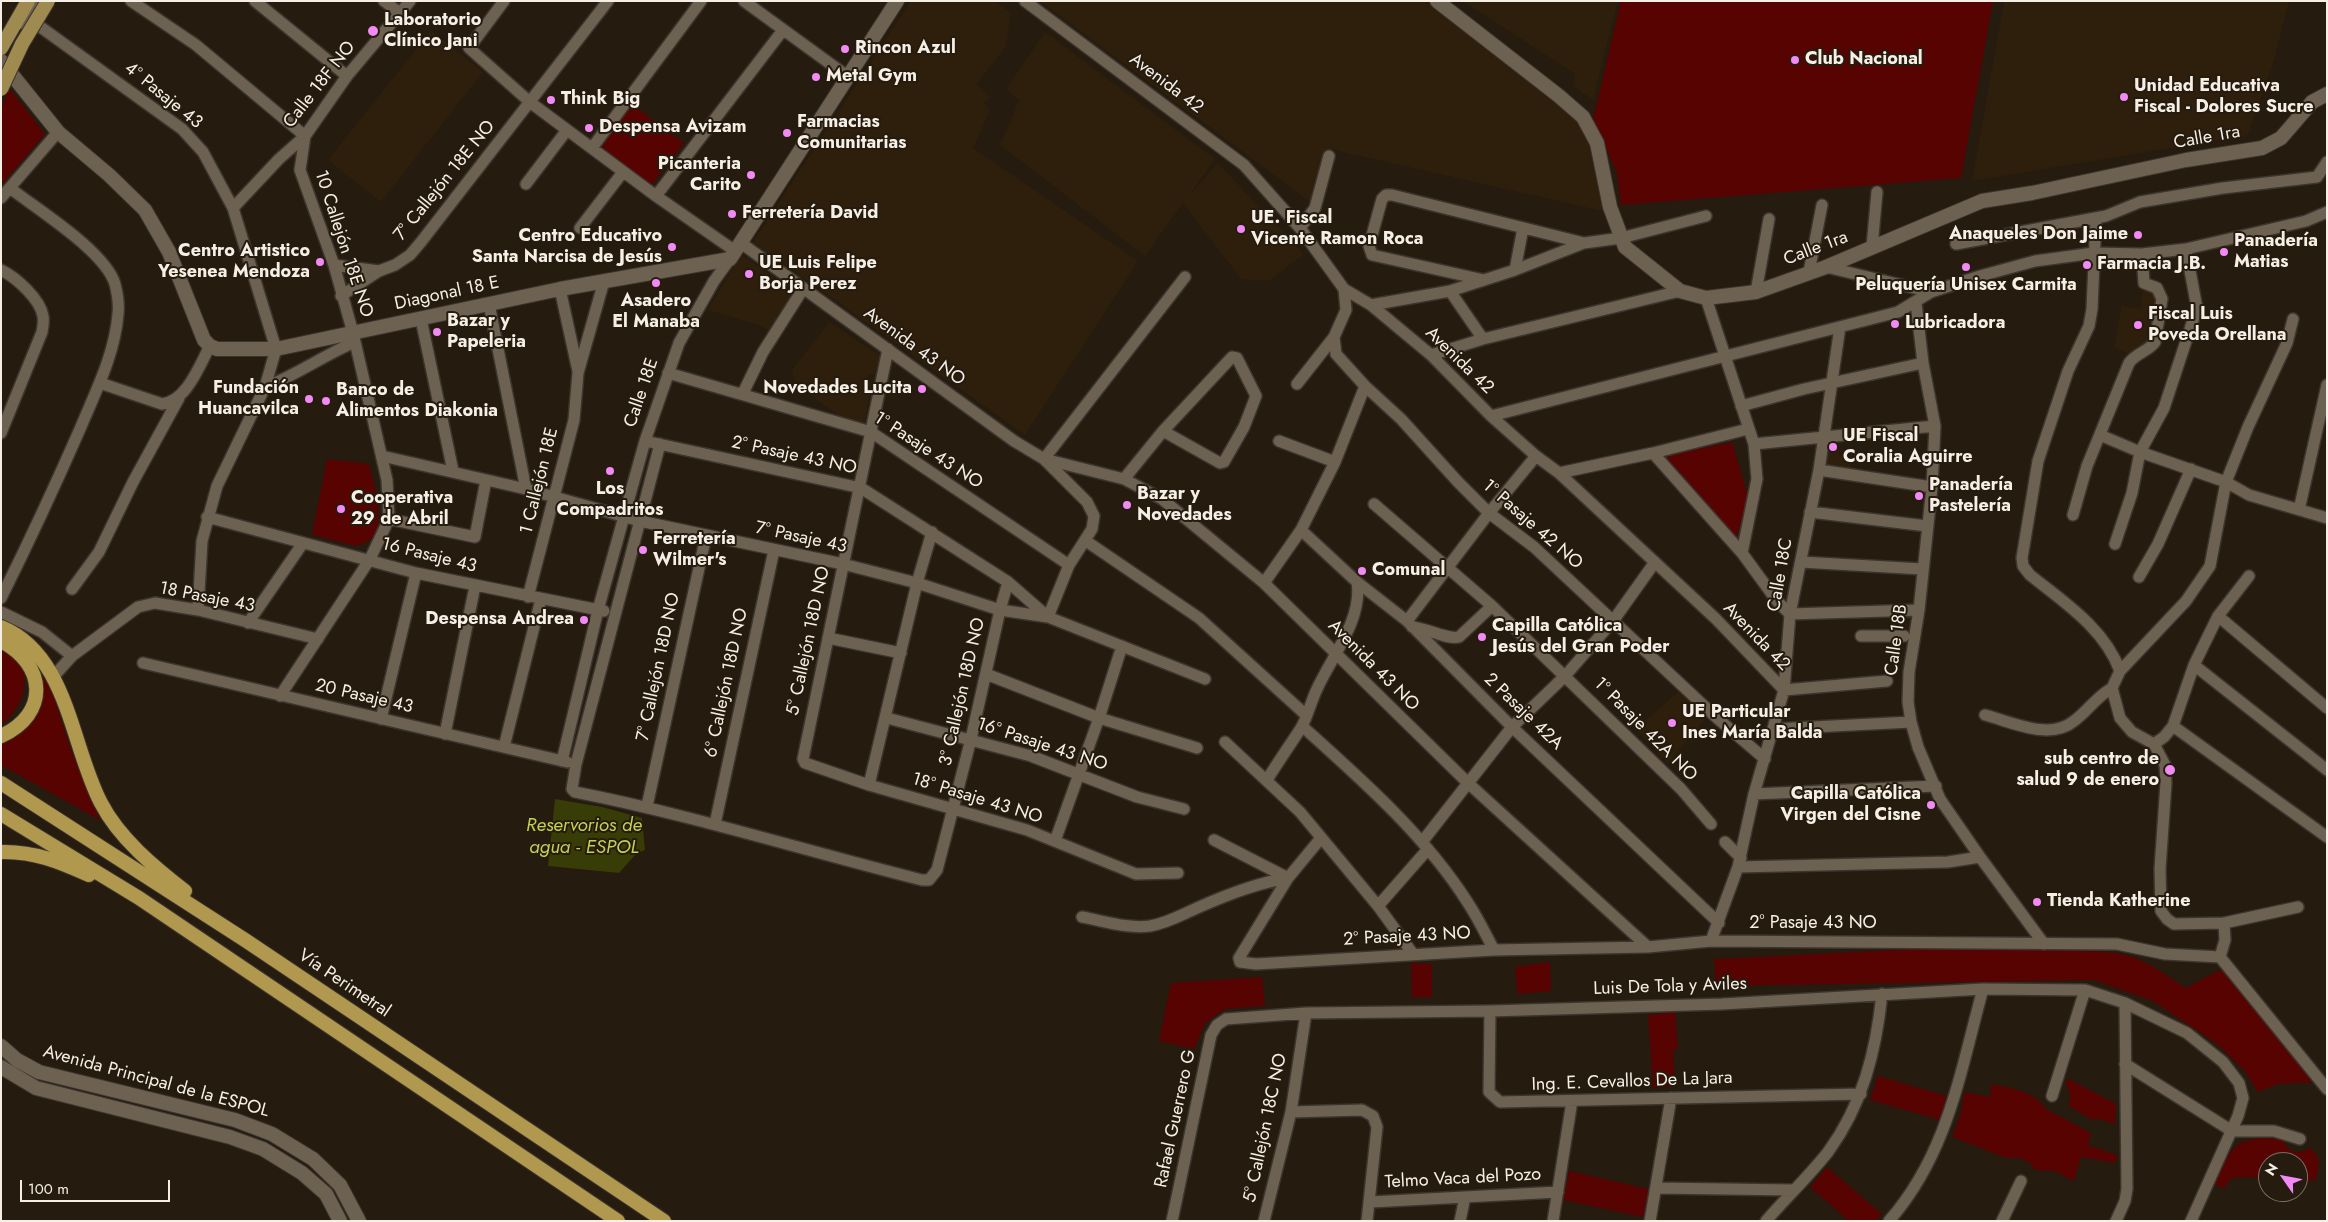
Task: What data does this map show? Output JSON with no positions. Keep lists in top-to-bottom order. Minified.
{"streets":{"highway":["Vía Perimetral"],"street":["Avenida 42","Calle 18F NO","4° Pasaje 43","Calle 1ra","7° Callejón 18E NO","10 Callejón 18E NO","Diagonal 18 E","Avenida 43 NO","Calle 18E","1° Pasaje 43 NO","2° Pasaje 43 NO","1 Callejón 18E","1° Pasaje 42 NO","7° Pasaje 43","16 Pasaje 43","Calle 18C","18 Pasaje 43","Calle 18B","5° Callejón 18D NO","7° Callejón 18D NO","6° Callejón 18D NO","3° Callejón 18D NO","20 Pasaje 43","2 Pasaje 42A","1° Pasaje 42A NO","16° Pasaje 43 NO","18° Pasaje 43 NO","Luis De Tola y Aviles","Avenida Principal de la ESPOL","Ing. E. Cevallos De La Jara","Rafael Guerrero G","5° Callejón 18C NO","Telmo Vaca del Pozo"]},"crossings":[["Avenida 42","Calle 18C"],["Calle 18F NO","4° Pasaje 43"],["Calle 18F NO","10 Callejón 18E NO"],["4° Pasaje 43","Diagonal 18 E"],["7° Callejón 18E NO","10 Callejón 18E NO"],["7° Callejón 18E NO","Avenida 43 NO"],["10 Callejón 18E NO","Diagonal 18 E"],["10 Callejón 18E NO","7° Pasaje 43"],["Diagonal 18 E","Avenida 43 NO"],["Diagonal 18 E","Calle 18E"],["Diagonal 18 E","1 Callejón 18E"],["Avenida 43 NO","Calle 18E"],["Avenida 43 NO","1° Pasaje 43 NO"],["Avenida 43 NO","2° Pasaje 43 NO"],["Avenida 43 NO","7° Pasaje 43"],["Avenida 43 NO","5° Callejón 18D NO"],["Calle 18E","1° Pasaje 43 NO"],["Calle 18E","2° Pasaje 43 NO"],["Calle 18E","7° Pasaje 43"],["Calle 18E","16 Pasaje 43"],["Calle 18E","20 Pasaje 43"],["1° Pasaje 43 NO","5° Callejón 18D NO"],["2° Pasaje 43 NO","7° Pasaje 43"],["2° Pasaje 43 NO","Calle 18C"],["2° Pasaje 43 NO","Calle 18B"],["2° Pasaje 43 NO","5° Callejón 18D NO"],["2° Pasaje 43 NO","3° Callejón 18D NO"],["1 Callejón 18E","7° Pasaje 43"],["1 Callejón 18E","16 Pasaje 43"],["1° Pasaje 42 NO","Calle 18C"],["7° Pasaje 43","5° Callejón 18D NO"],["7° Pasaje 43","7° Callejón 18D NO"],["7° Pasaje 43","6° Callejón 18D NO"],["7° Pasaje 43","3° Callejón 18D NO"],["Calle 18C","2 Pasaje 42A"],["5° Callejón 18D NO","18° Pasaje 43 NO"],["6° Callejón 18D NO","3° Callejón 18D NO"],["3° Callejón 18D NO","16° Pasaje 43 NO"],["3° Callejón 18D NO","18° Pasaje 43 NO"],["Luis De Tola y Aviles","Ing. E. Cevallos De La Jara"],["Luis De Tola y Aviles","Rafael Guerrero G"],["Luis De Tola y Aviles","5° Callejón 18C NO"]],"water":["Reservorios de agua - ESPOL"],"places":["Laboratorio Clínico Jani","Rincon Azul","Club Nacional","Metal Gym","Unidad Educativa Fiscal - Dolores Sucre","Think Big","Despensa Avizam","Farmacias Comunitarias","Picanteria Carito","Ferretería David","UE. Fiscal Vicente Ramon Roca","Anaqueles Don Jaime","Centro Educativo Santa Narcisa de Jesús","Panadería Matias","Centro Artistico Yesenea Mendoza","Farmacia J.B.","Peluquería Unisex Carmita","UE Luis Felipe Borja Perez","Asadero El Manaba","Lubricadora","Fiscal Luis Poveda Orellana","Bazar y Papeleria","Novedades Lucita","Fundación Huancavilca","Banco de Alimentos Diakonia","UE Fiscal Coralia Aguirre","Los Compadritos","Panadería Pastelería","Bazar y Novedades","Cooperativa 29 de Abril","Ferretería Wilmer's","Comunal","Despensa Andrea","Capilla Católica Jesús del Gran Poder","UE Particular Ines María Balda","sub centro de salud 9 de enero","Capilla Católica Virgen del Cisne","Tienda Katherine"],"scale_bar":"100 m","north":"top left"}
